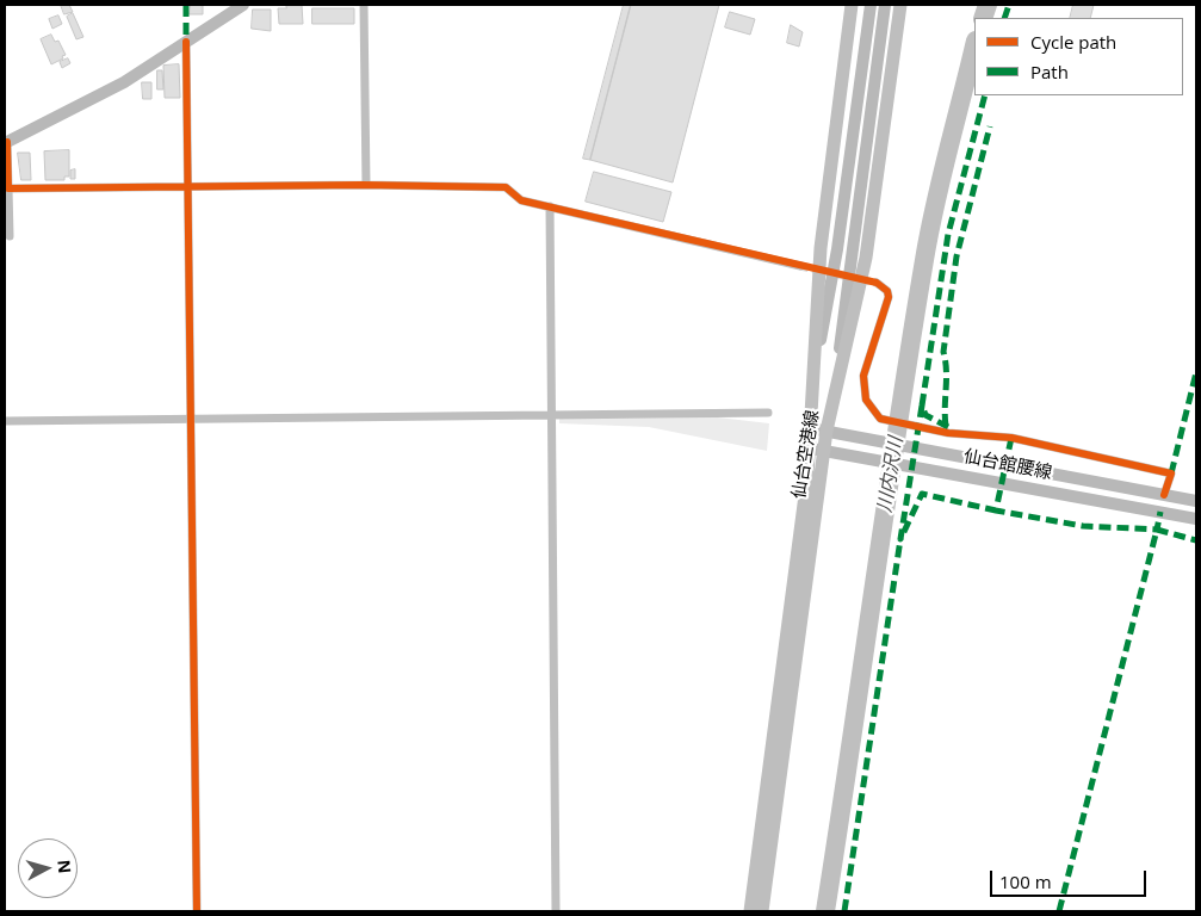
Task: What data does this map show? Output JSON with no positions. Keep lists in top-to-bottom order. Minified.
{"streets":{"main road":["仙台空港線","仙台館腰線"]},"crossings":[["仙台空港線","仙台館腰線"]],"water":["川内沢川"],"legend":["Cycle path","Path"],"scale_bar":"100 m","north":"right"}
